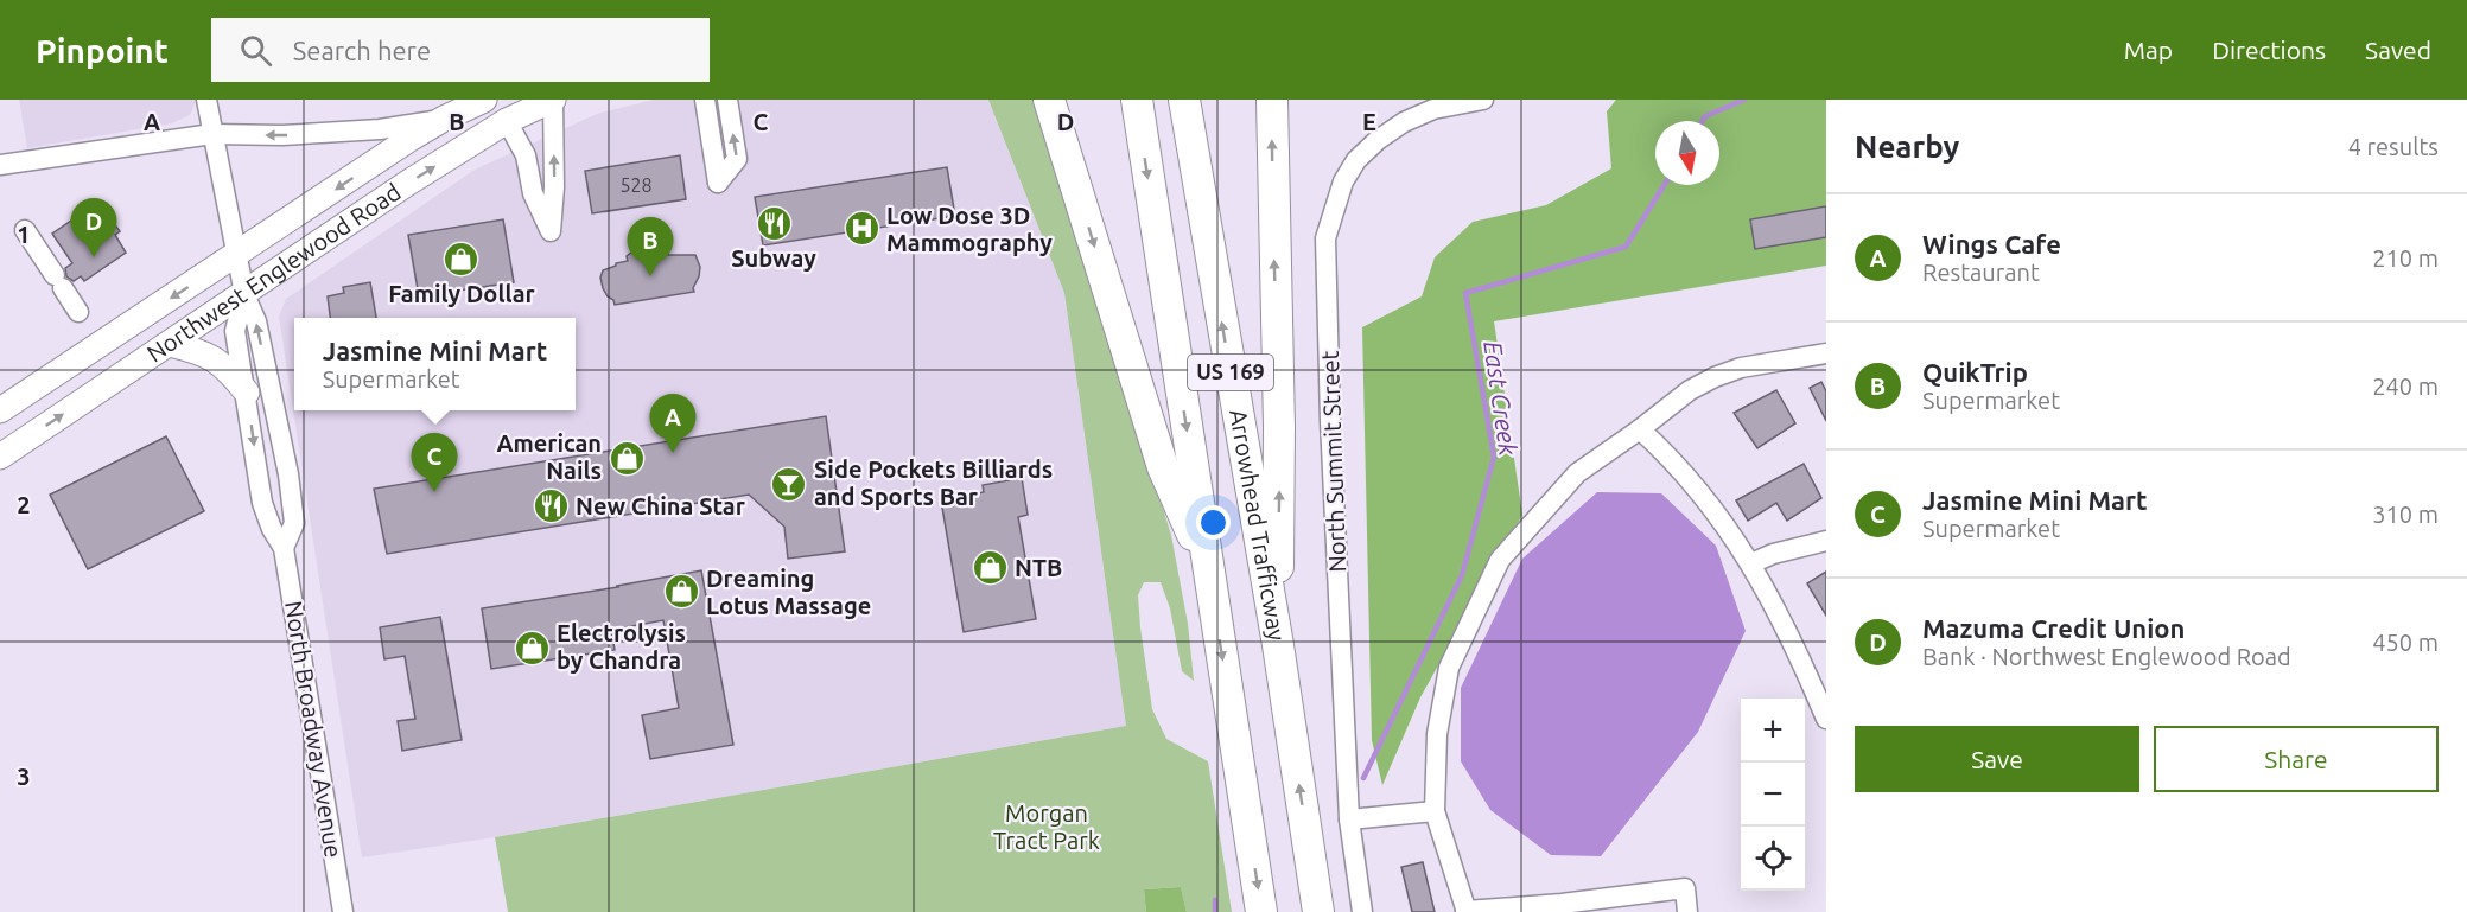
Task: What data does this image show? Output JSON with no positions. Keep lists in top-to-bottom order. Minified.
{"streets":{"highway":["US 169","Arrowhead Trafficway"],"main road":["Northwest Englewood Road"],"street":["North Summit Street","North Broadway Avenue"]},"crossings":[["Northwest Englewood Road","North Broadway Avenue"]],"water":["East Creek"],"parks":["Morgan Tract Park"],"places":{"restaurant":["Subway","New China Star"],"hospital":["Low Dose 3D Mammography"],"shop":["Family Dollar","American Nails","NTB","Dreaming Lotus Massage","Electrolysis by Chandra"],"bar":["Side Pockets Billiards and Sports Bar"]},"house_numbers":["528"],"north":"bottom","page":{"header":"Pinpoint","search":"Search here","nav":["Map","Directions","Saved"],"heading":["Nearby","4 results"],"list":[{"mark":"A","name":"Wings Cafe","note":"Restaurant","value":"210 m"},{"mark":"B","name":"QuikTrip","note":"Supermarket","value":"240 m"},{"mark":"C","name":"Jasmine Mini Mart","note":"Supermarket","value":"310 m"},{"mark":"D","name":"Mazuma Credit Union","note":"Bank · Northwest Englewood Road","value":"450 m"}],"pins":["D","B","A","C"],"popup":["Jasmine Mini Mart","Supermarket"],"map_buttons":["+","−"],"buttons":["Save","Share"]},"grid":{"columns":["A","B","C","D","E"],"rows":["1","2","3"]}}
